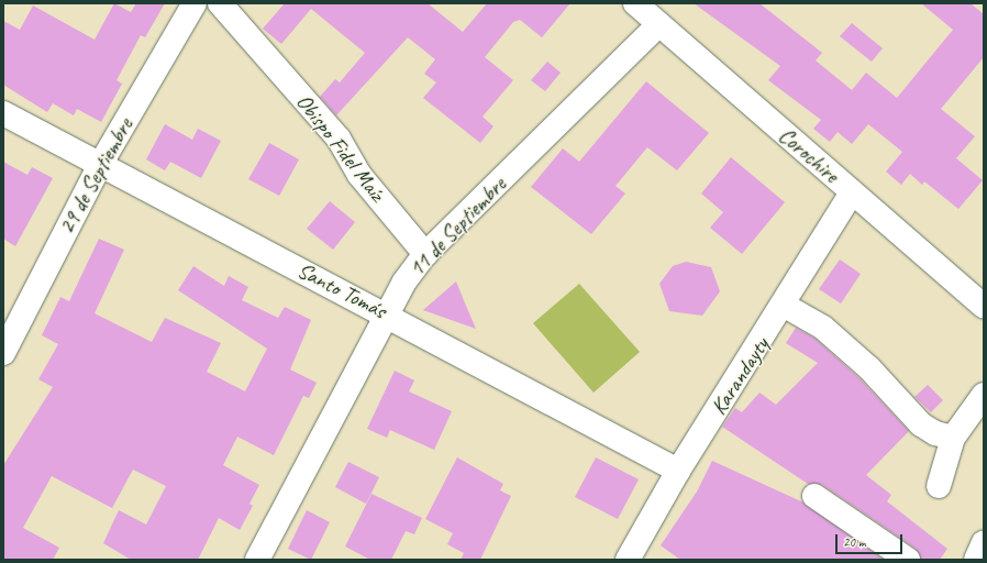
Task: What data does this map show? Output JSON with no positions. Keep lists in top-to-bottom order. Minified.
{"streets":{"street":["Obispo Fidel Maíz","Corochire","29 de Septiembre","11 de Septiembre","Santo Tomás","Karandayty"]},"crossings":[["Obispo Fidel Maíz","11 de Septiembre"],["Corochire","11 de Septiembre"],["Corochire","Karandayty"],["29 de Septiembre","Santo Tomás"],["11 de Septiembre","Santo Tomás"],["Santo Tomás","Karandayty"]],"scale_bar":"20 m"}
